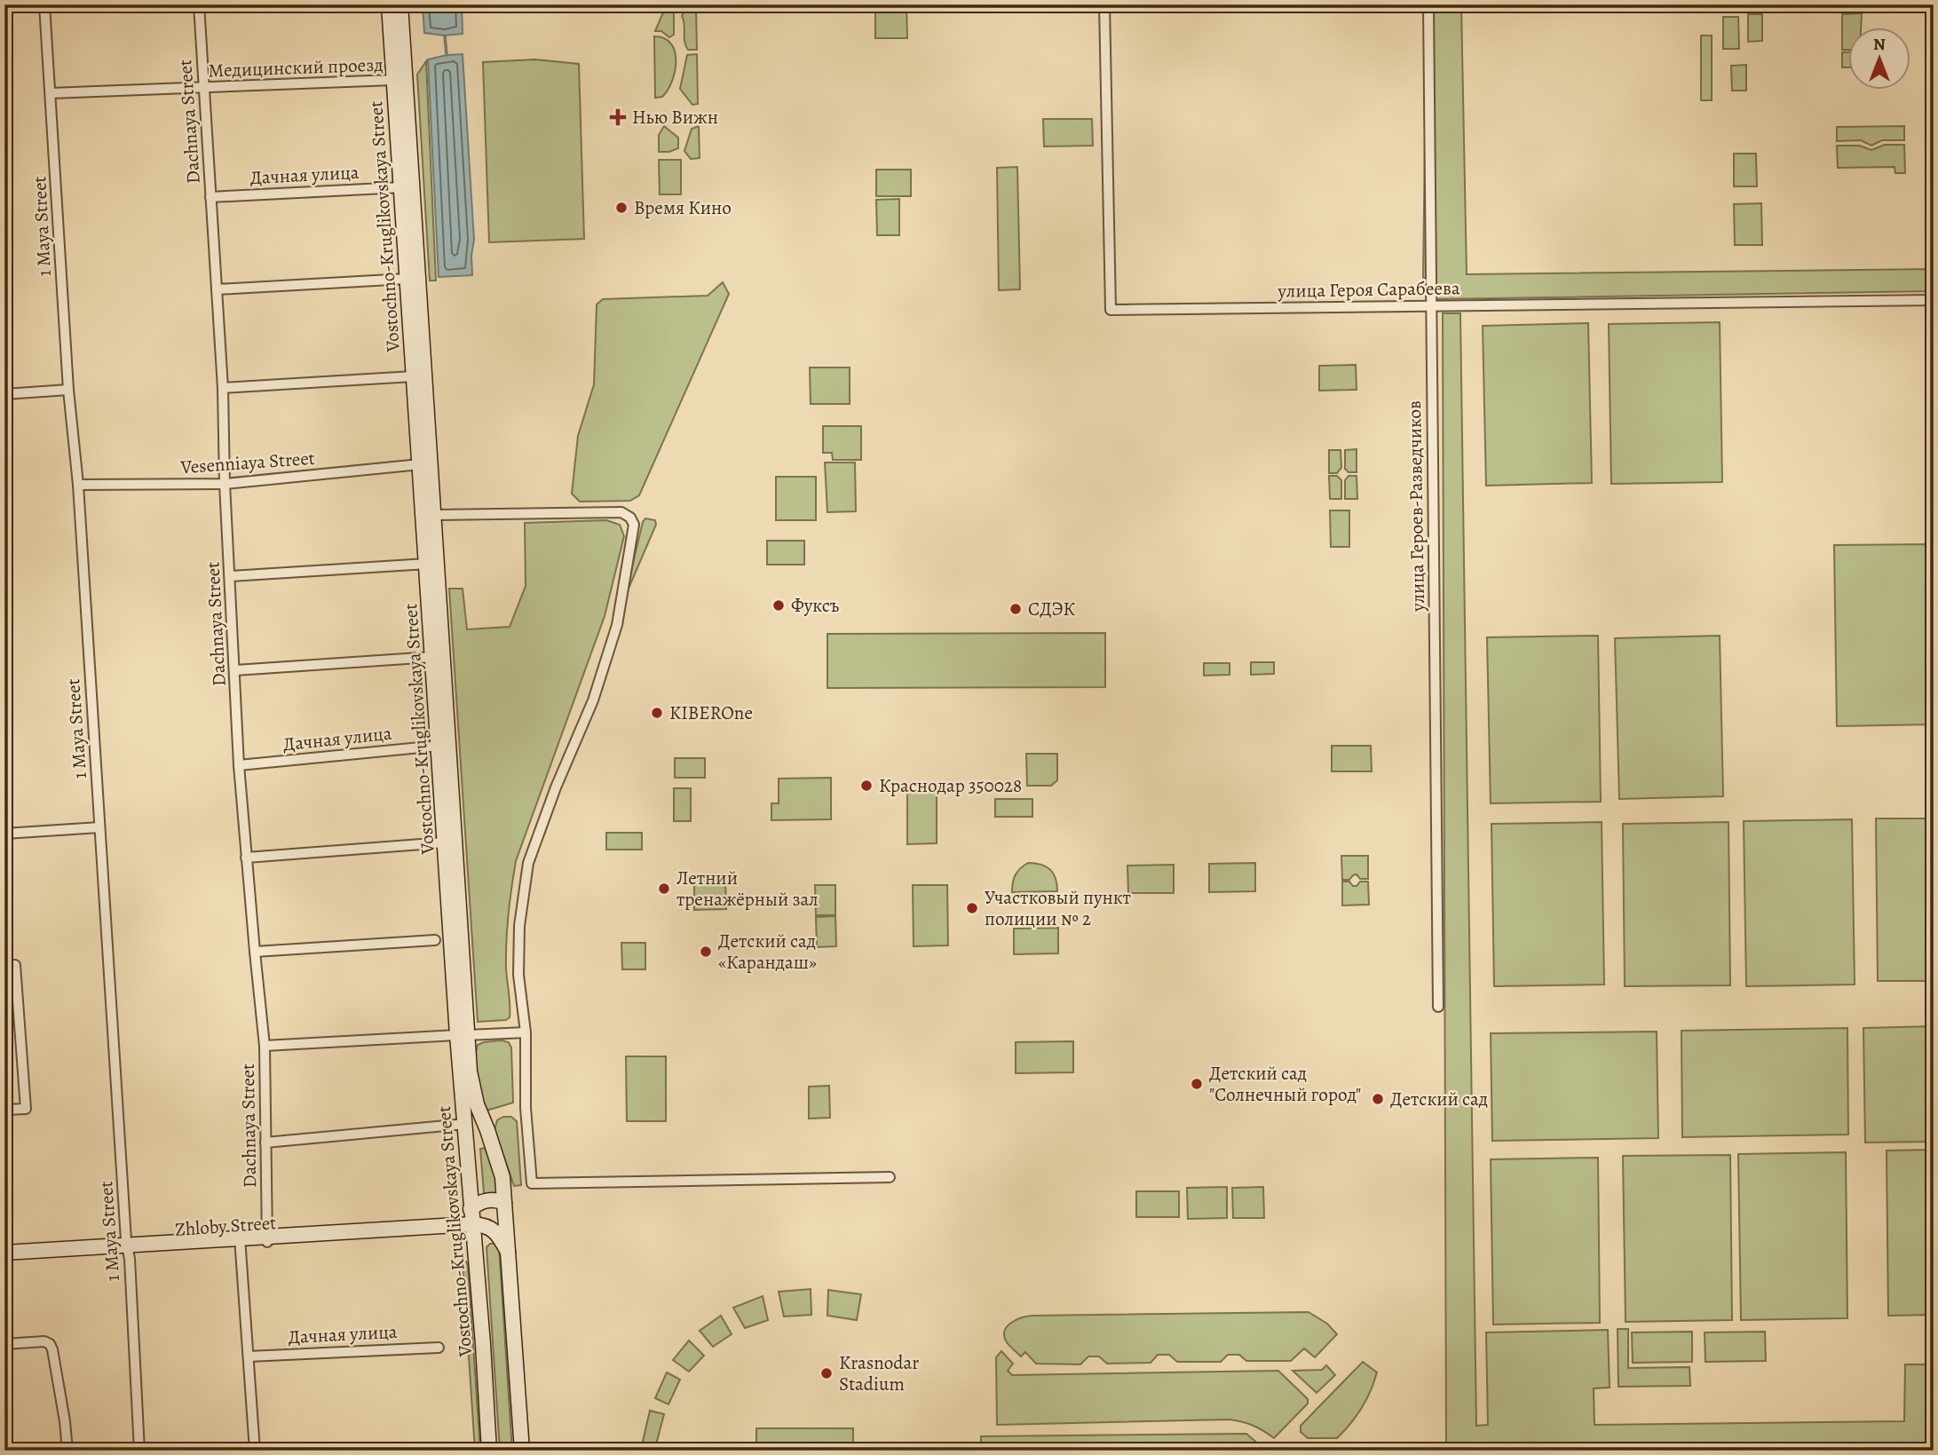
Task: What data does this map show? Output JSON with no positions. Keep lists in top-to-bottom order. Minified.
{"streets":{"main road":["Vostochno-Kruglikovskaya Street","Zhloby Street"],"street":["Медицинский проезд","Dachnaya Street","Дачная улица","1 Maya Street","улица Героя Сарабеева","Vesenniaya Street","улица Героев-Разведчиков"]},"crossings":[["Медицинский проезд","Dachnaya Street"],["Медицинский проезд","1 Maya Street"],["Медицинский проезд","Vostochno-Kruglikovskaya Street"],["Dachnaya Street","Дачная улица"],["Dachnaya Street","Vesenniaya Street"],["Dachnaya Street","Zhloby Street"],["Дачная улица","Vostochno-Kruglikovskaya Street"],["1 Maya Street","Vesenniaya Street"],["1 Maya Street","Zhloby Street"],["Vostochno-Kruglikovskaya Street","Vesenniaya Street"],["Vostochno-Kruglikovskaya Street","Zhloby Street"],["улица Героя Сарабеева","улица Героев-Разведчиков"]],"places":{"health":["Нью Вижн"],"other":["Время Кино","Фуксъ","СДЭК","KIBEROne","Краснодар 350028","Летний тренажёрный зал","Участковый пункт полиции № 2","Детский сад «Карандаш»","Детский сад \"Солнечный город\"","Детский сад","Krasnodar Stadium"]},"north":"top"}
